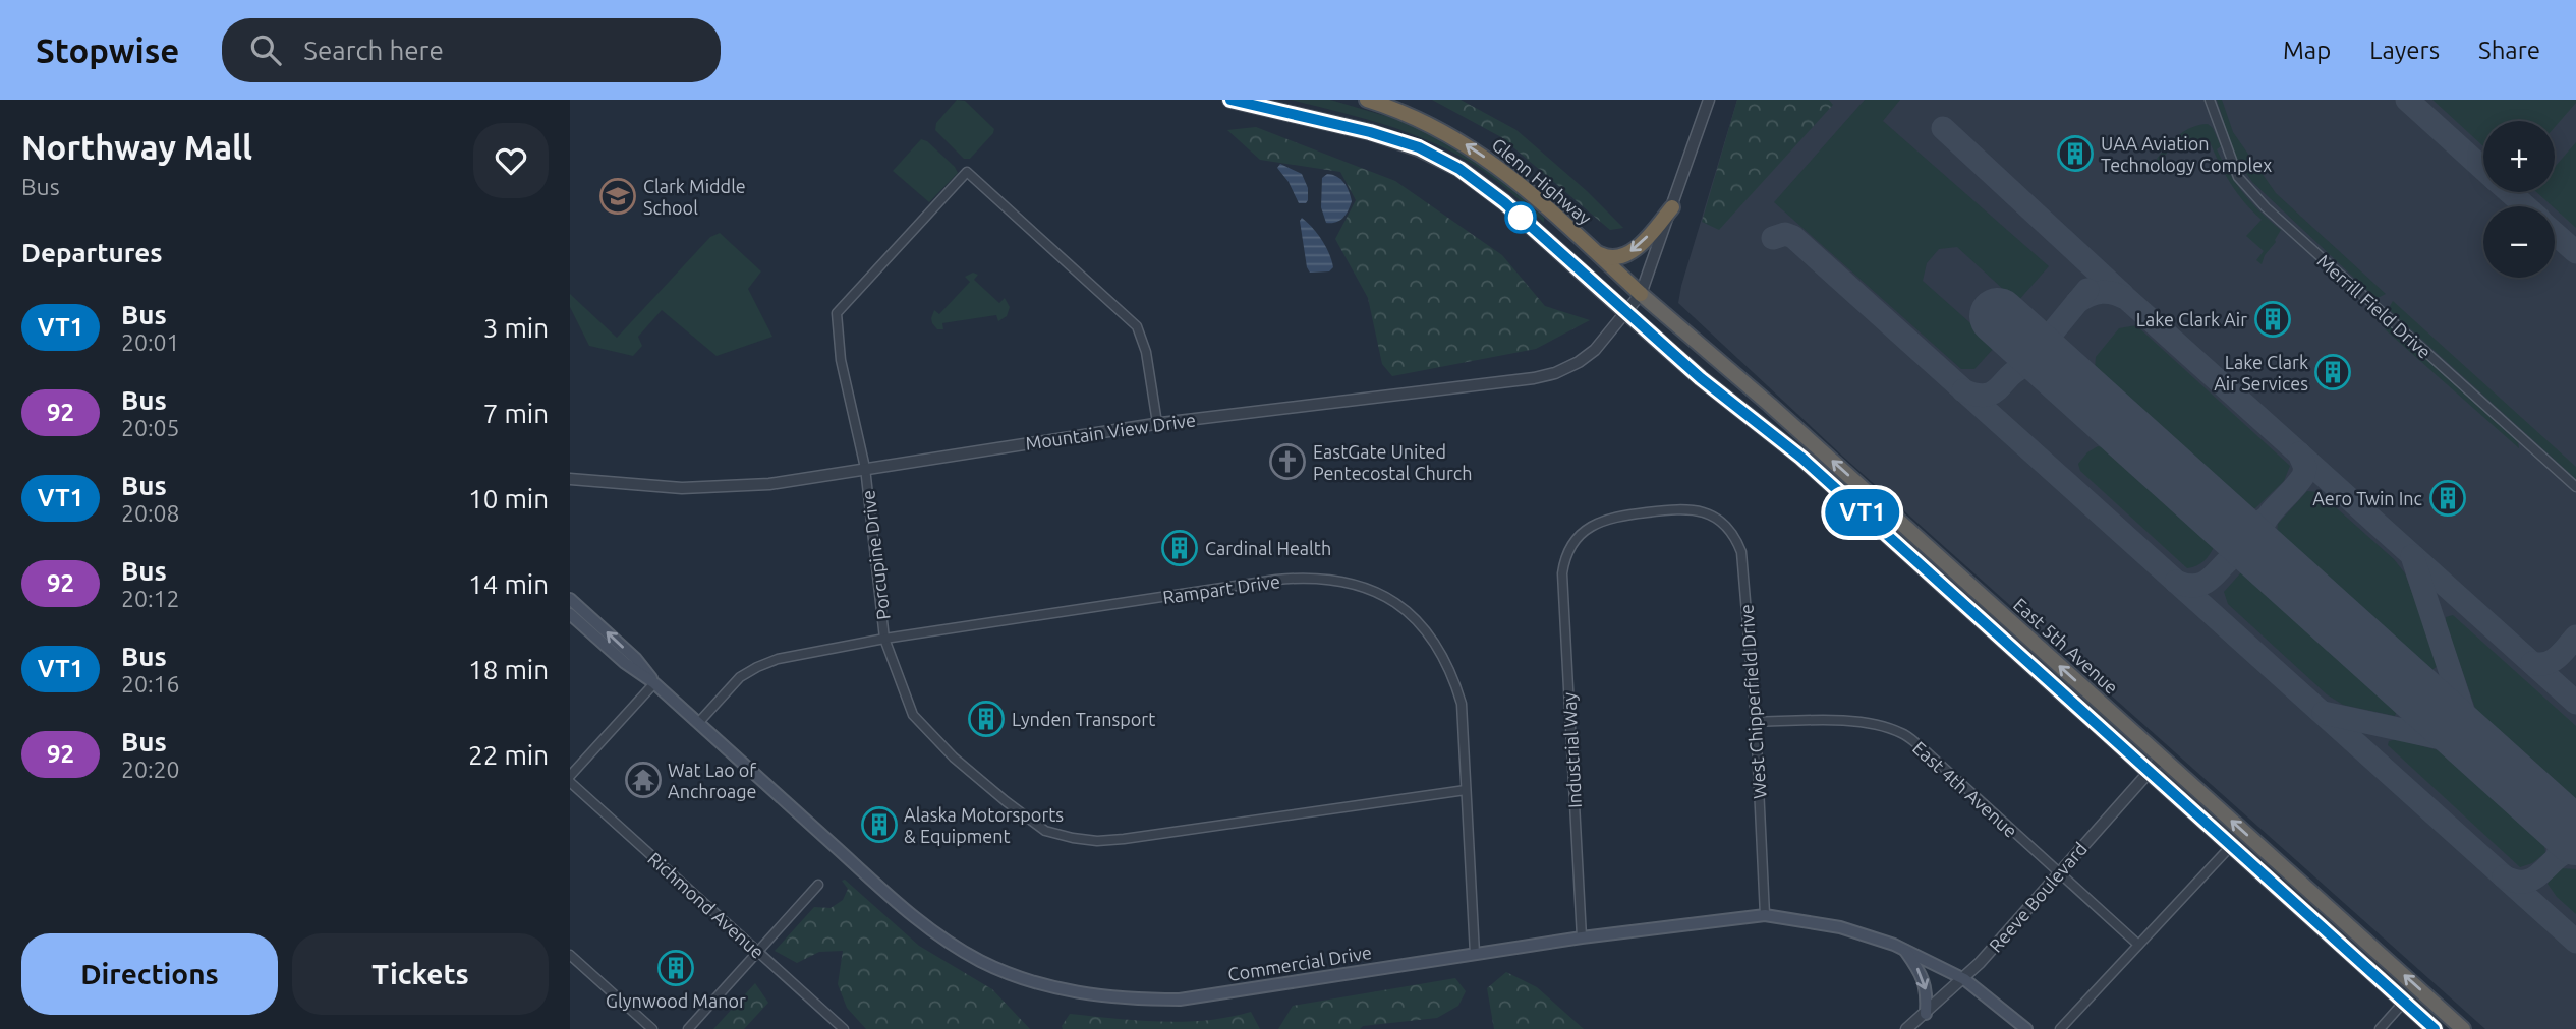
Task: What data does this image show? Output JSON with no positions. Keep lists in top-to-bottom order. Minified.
{"streets":{"highway":["Glenn Highway","East 5th Avenue"],"main road":["Commercial Drive"],"street":["Merrill Field Drive","Mountain View Drive","Porcupine Drive","Rampart Drive","West Chipperfield Drive","Industrial Way","East 4th Avenue","Reeve Boulevard","Richmond Avenue"]},"crossings":[["Glenn Highway","Mountain View Drive"],["Glenn Highway","East 5th Avenue"],["Mountain View Drive","Porcupine Drive"],["Mountain View Drive","East 5th Avenue"],["Porcupine Drive","Rampart Drive"],["Rampart Drive","Commercial Drive"],["East 5th Avenue","Reeve Boulevard"],["West Chipperfield Drive","Industrial Way"],["West Chipperfield Drive","East 4th Avenue"],["West Chipperfield Drive","Commercial Drive"],["Industrial Way","Commercial Drive"],["East 4th Avenue","Reeve Boulevard"],["Reeve Boulevard","Commercial Drive"]],"places":{"building":["UAA Aviation Technology Complex","Lake Clark Air","Lake Clark Air Services","Aero Twin Inc","Cardinal Health","Lynden Transport","Alaska Motorsports & Equipment","Glynwood Manor"],"school or university":["Clark Middle School"],"church":["EastGate United Pentecostal Church"],"temple":["Wat Lao of Anchroage"]},"lines":["bus line VT1"],"page":{"header":"Stopwise","search":"Search here","nav":["Map","Layers","Share"],"heading":[["Northway Mall","Bus"],"Departures"],"on_map":"VT1","map_buttons":["+","−"],"list":[{"mark":"VT1","name":"Bus","note":"20:01","value":"3 min"},{"mark":"92","name":"Bus","note":"20:05","value":"7 min"},{"mark":"VT1","name":"Bus","note":"20:08","value":"10 min"},{"mark":"92","name":"Bus","note":"20:12","value":"14 min"},{"mark":"VT1","name":"Bus","note":"20:16","value":"18 min"},{"mark":"92","name":"Bus","note":"20:20","value":"22 min"}],"buttons":["Directions","Tickets"]}}
